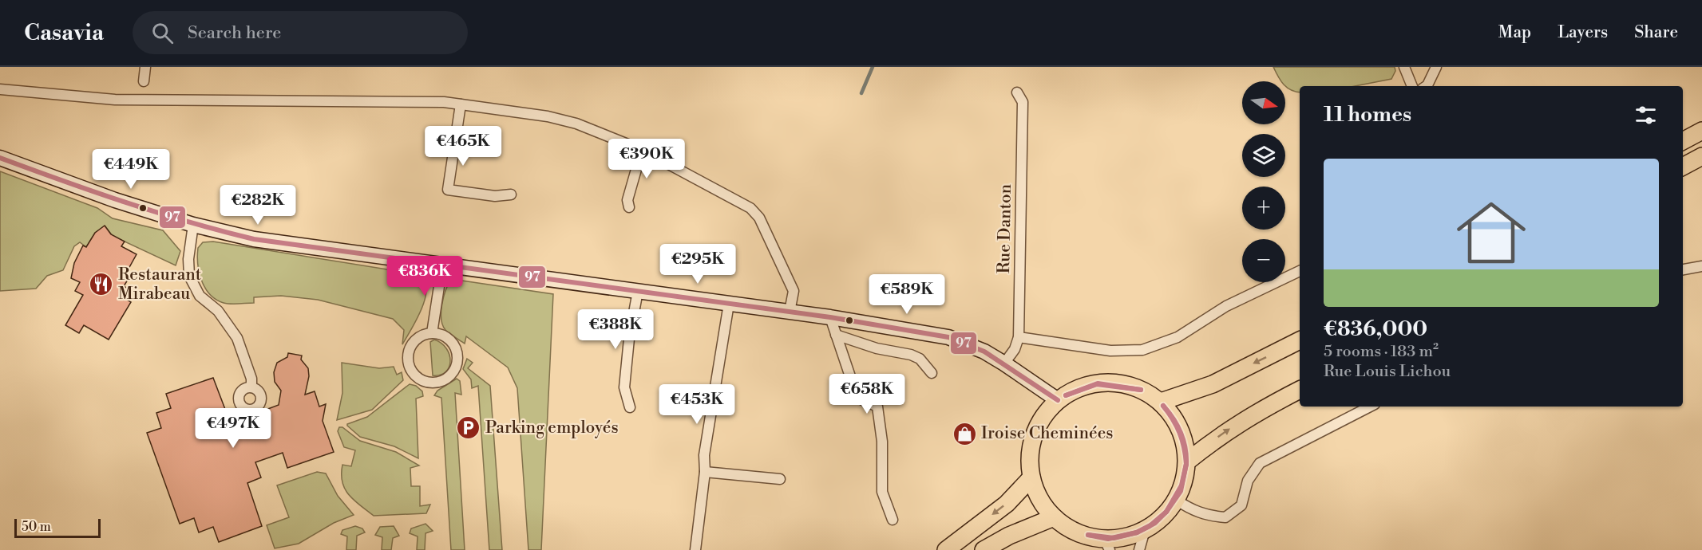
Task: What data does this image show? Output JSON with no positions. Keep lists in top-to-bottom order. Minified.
{"streets":{"street":["Rue Danton"]},"places":{"restaurant":["Restaurant Mirabeau"],"parking":["Parking employés"],"shop":["Iroise Cheminées"]},"lines":["transit line 97"],"scale_bar":"50 m","north":"right","page":{"header":"Casavia","search":"Search here","nav":["Map","Layers","Share"],"map_buttons":["+","−"],"heading":"11 homes","price":["€465K","€390K","€449K","€282K","€295K","€836K","€589K","€388K","€658K","€453K","€497K"],"list":[{"name":"€836,000","note":"5 rooms · 183 m² · Rue Louis Lichou"}],"scale":"50 m"}}
